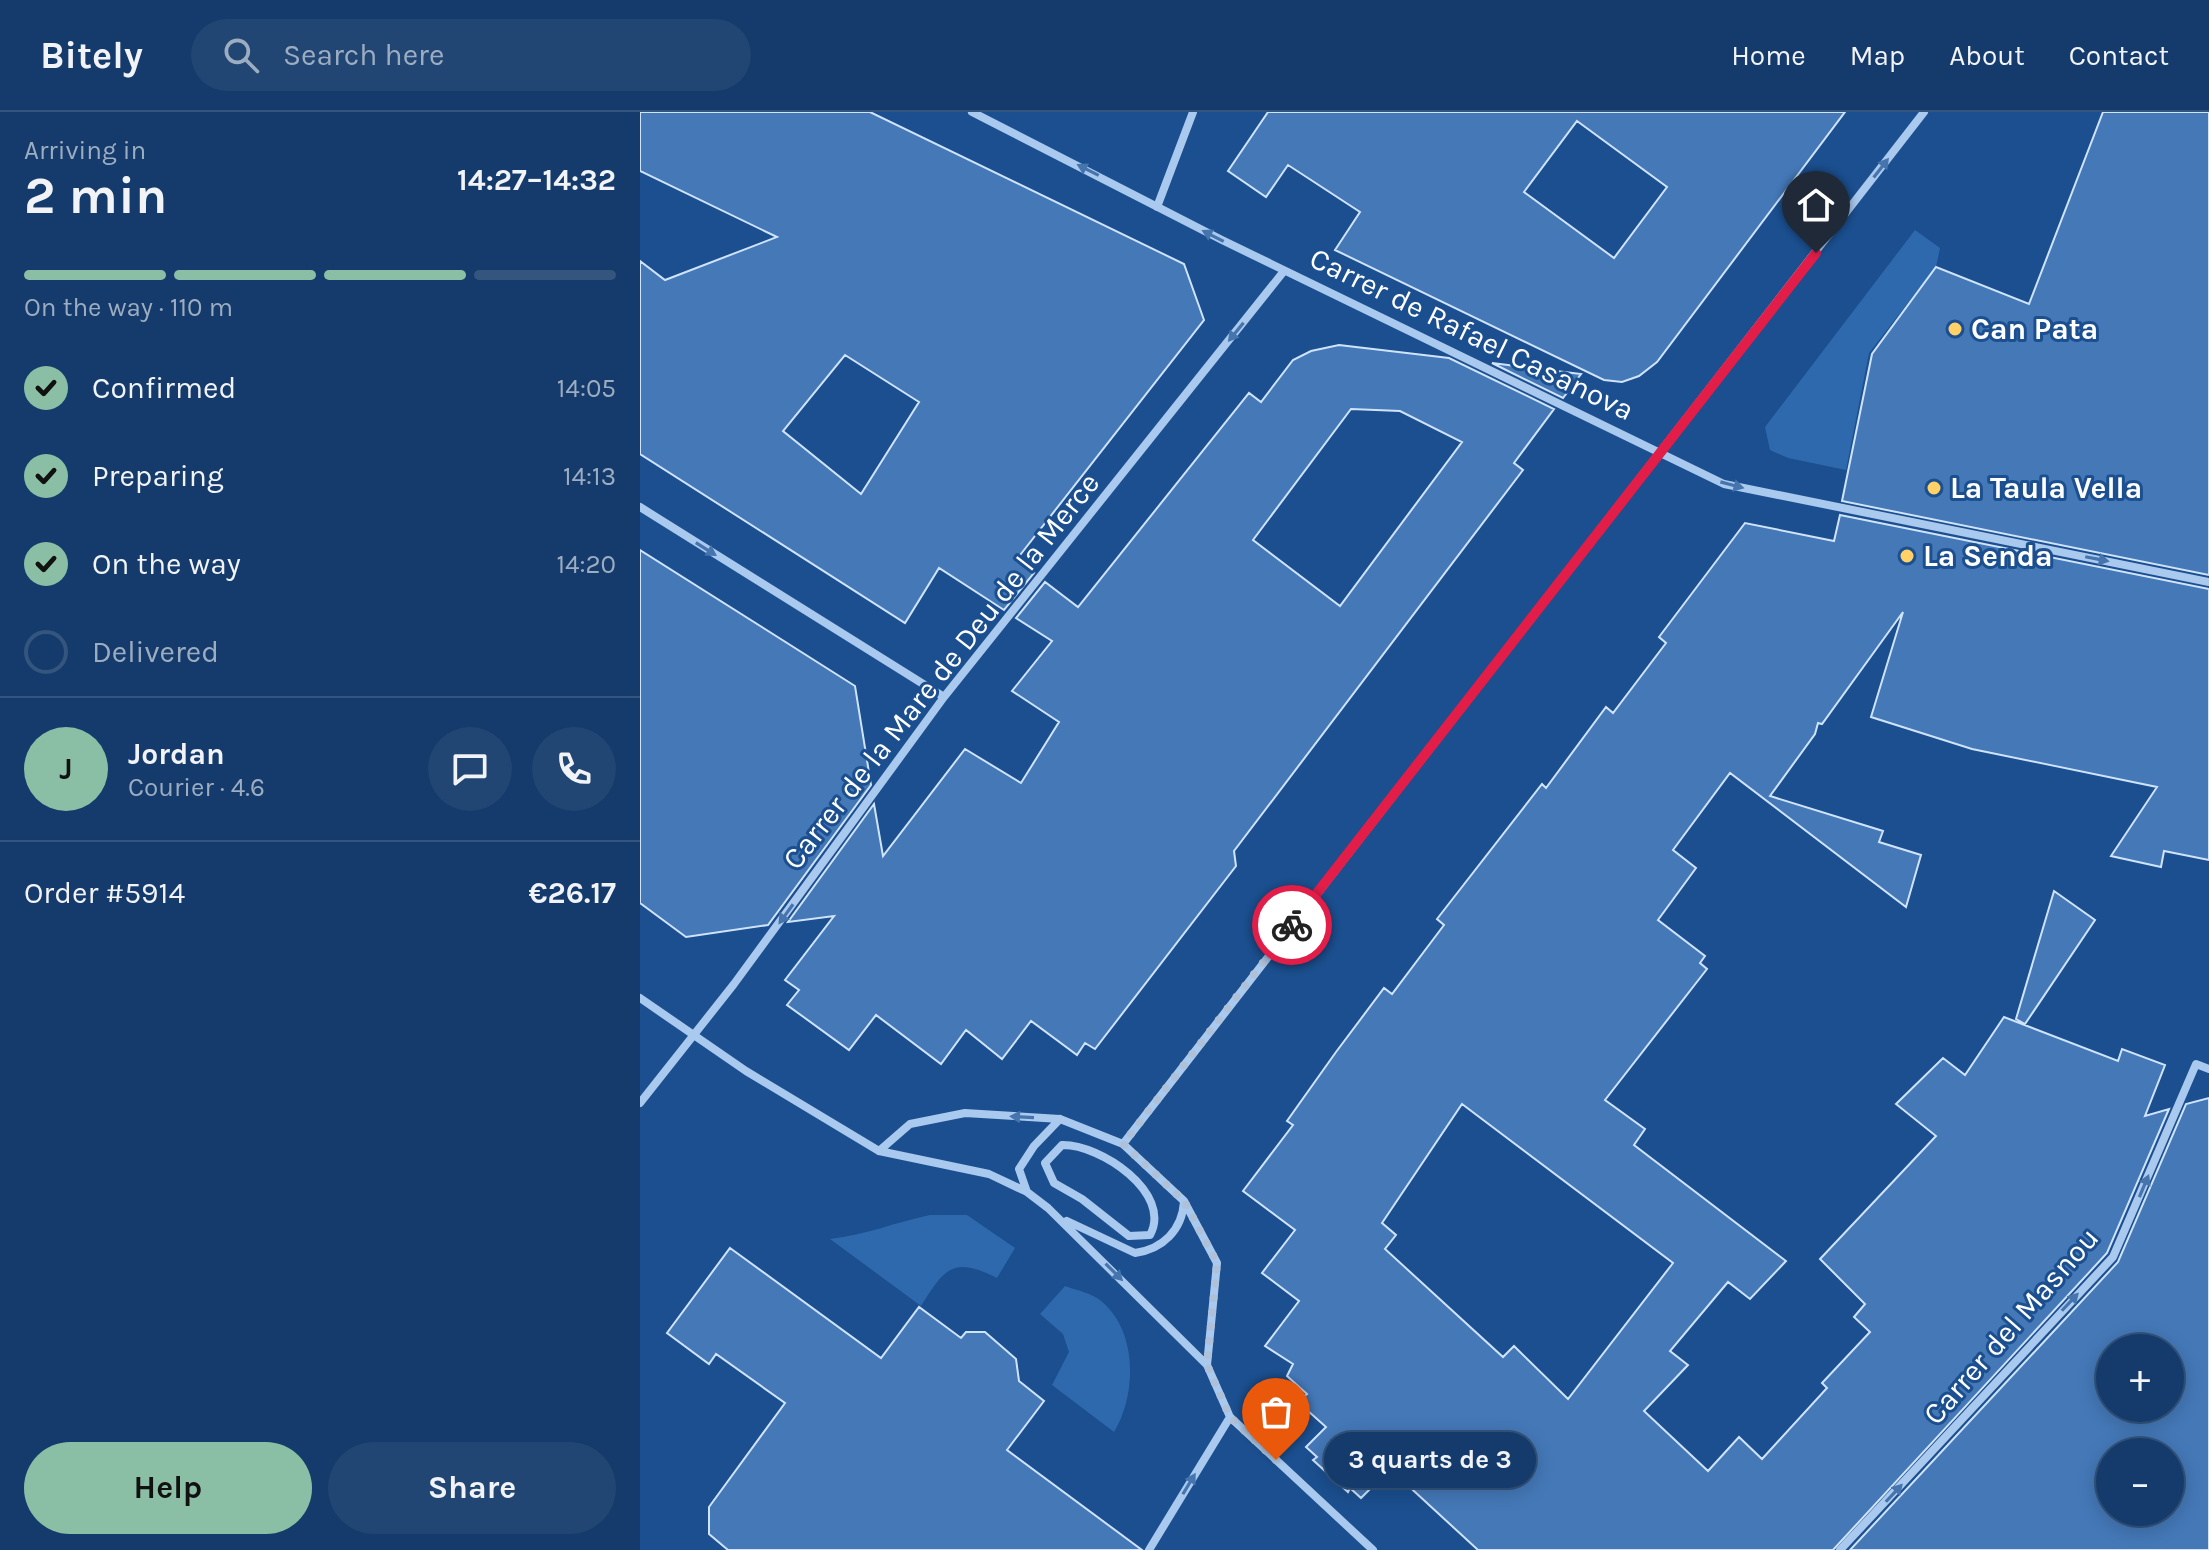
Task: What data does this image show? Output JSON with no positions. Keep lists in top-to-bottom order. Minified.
{"streets":{"street":["Carrer de Rafael Casanova","Carrer de la Mare de Deu de la Merce","Carrer del Masnou"]},"crossings":[["Carrer de Rafael Casanova","Carrer de la Mare de Deu de la Merce"]],"one_way":["Carrer de la Mare de Deu de la Merce","Carrer del Masnou"],"places":["Can Pata","La Taula Vella","La Senda","3 quarts de 3"],"page":{"header":"Bitely","search":"Search here","nav":["Home","Map","About","Contact"],"heading":["2 min","Arriving in","14:27–14:32"],"panel":["Jordan","Courier · 4.6","Order #5914","€26.17"],"bar":"On the way · 110 m","list":[["Confirmed","14:05"],["Preparing","14:13"],["On the way","14:20"],"Delivered"],"round":"J","map_buttons":["+","−"],"buttons":["Help","Share"],"bubble":"3 quarts de 3"}}
